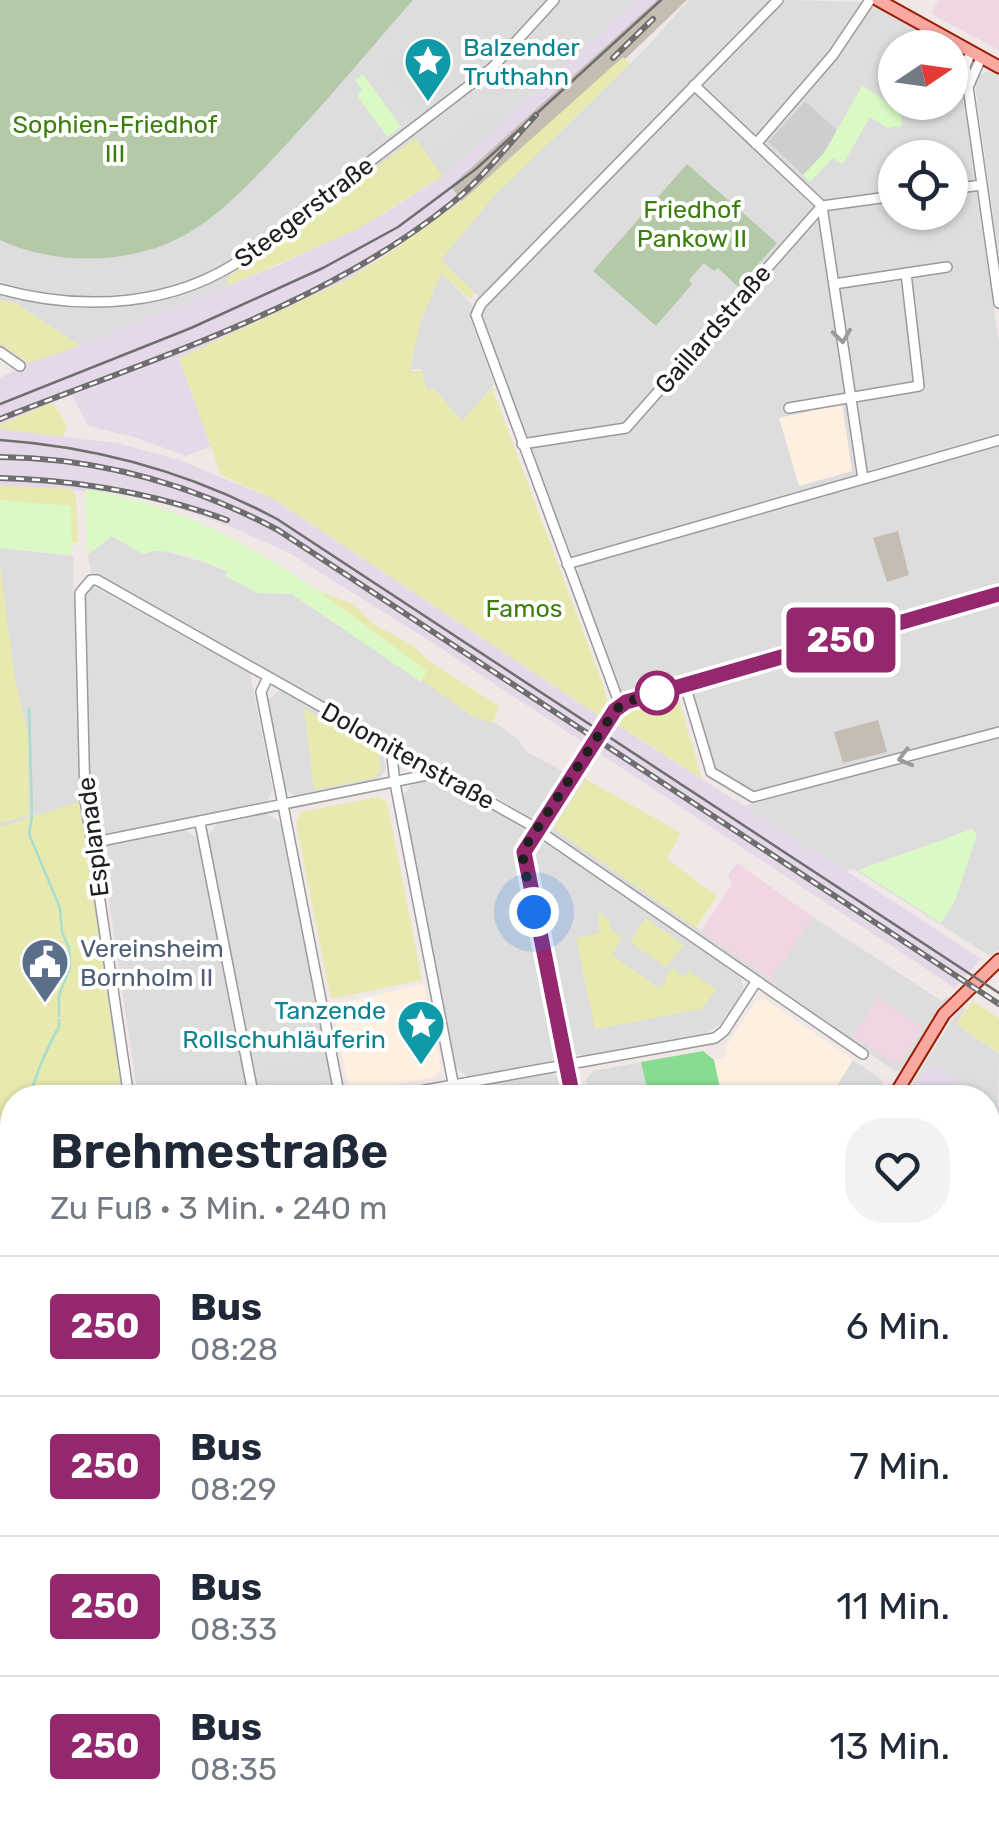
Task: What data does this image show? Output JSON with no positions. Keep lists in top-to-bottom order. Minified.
{"streets":{"street":["Steegerstraße","Gaillardstraße","Dolomitenstraße","Esplanade"]},"crossings":[["Dolomitenstraße","Esplanade"]],"parks":["Sophien-Friedhof III","Friedhof Pankow II","Famos"],"places":{"place":["Balzender Truthahn","Tanzende Rollschuhläuferin"],"public building":["Vereinsheim Bornholm II"]},"lines":["bus line 250"],"north":"right","page":{"on_map":"250","heading":["Brehmestraße","Zu Fuß · 3 Min. · 240 m"],"list":[{"mark":"250","name":"Bus","note":"08:28","value":"6 Min."},{"mark":"250","name":"Bus","note":"08:29","value":"7 Min."},{"mark":"250","name":"Bus","note":"08:33","value":"11 Min."},{"mark":"250","name":"Bus","note":"08:35","value":"13 Min."}]}}
